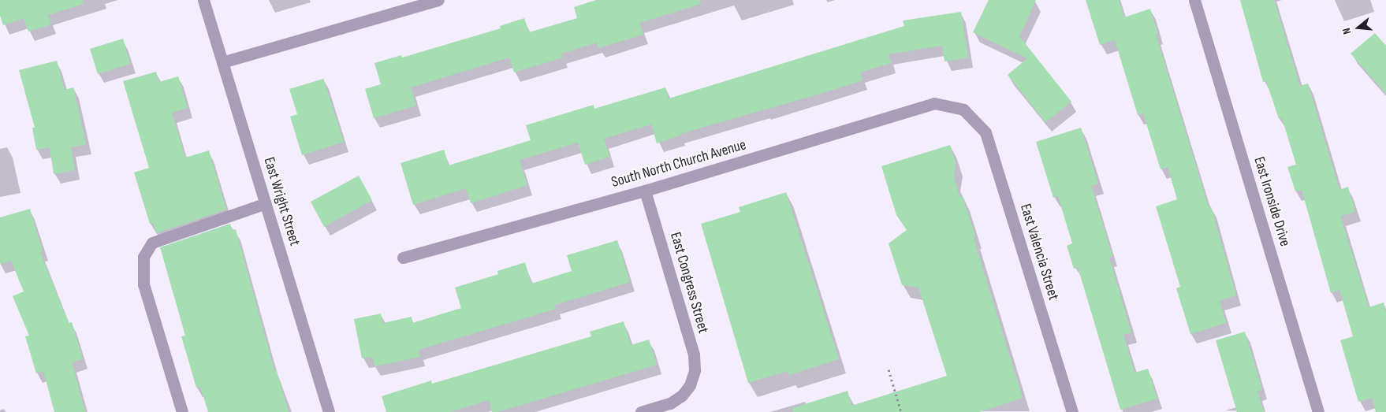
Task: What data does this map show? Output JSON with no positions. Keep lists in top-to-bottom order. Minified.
{"streets":{"street":["South North Church Avenue","East Wright Street","East Ironside Drive","East Valencia Street","East Congress Street"]},"crossings":[["South North Church Avenue","East Valencia Street"],["South North Church Avenue","East Congress Street"]],"north":"left"}
